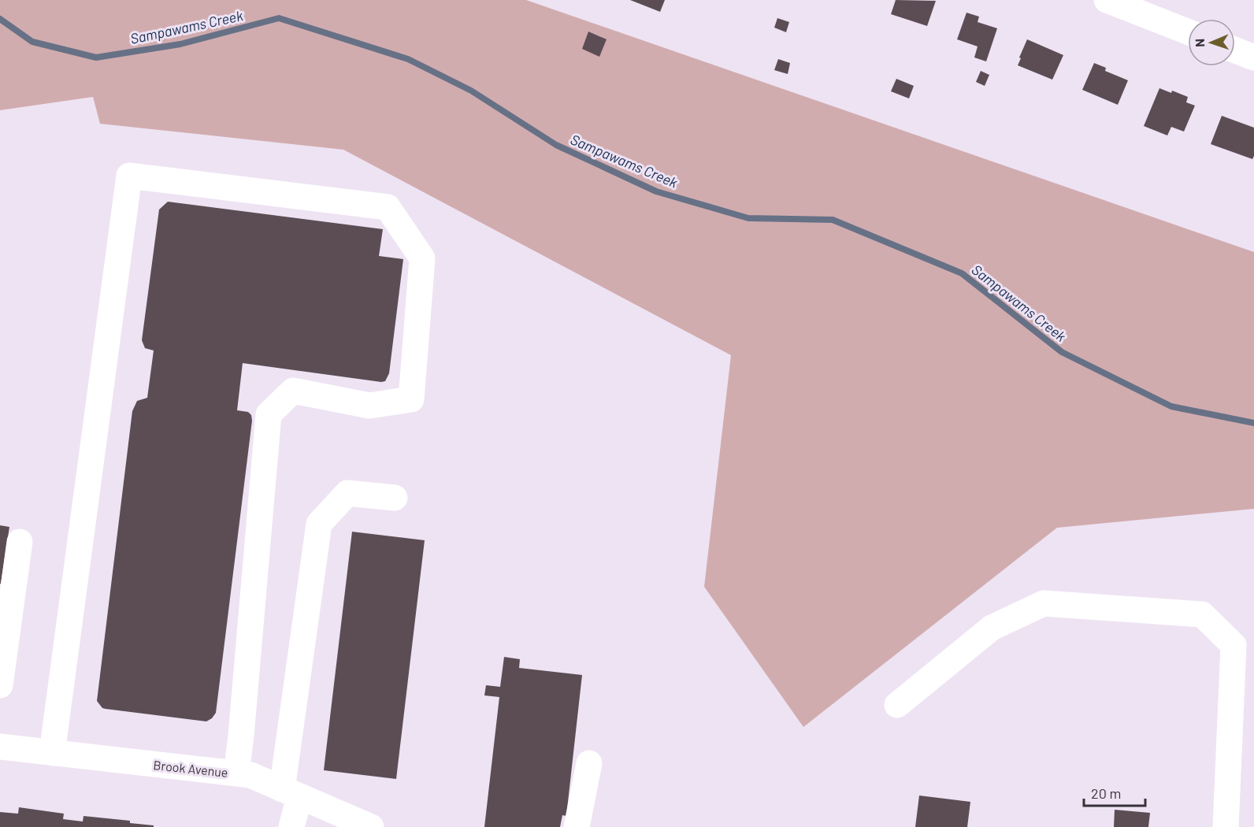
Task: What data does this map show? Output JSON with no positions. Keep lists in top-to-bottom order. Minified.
{"streets":{"street":["Brook Avenue"]},"water":["Sampawams Creek"],"scale_bar":"20 m","north":"left"}
